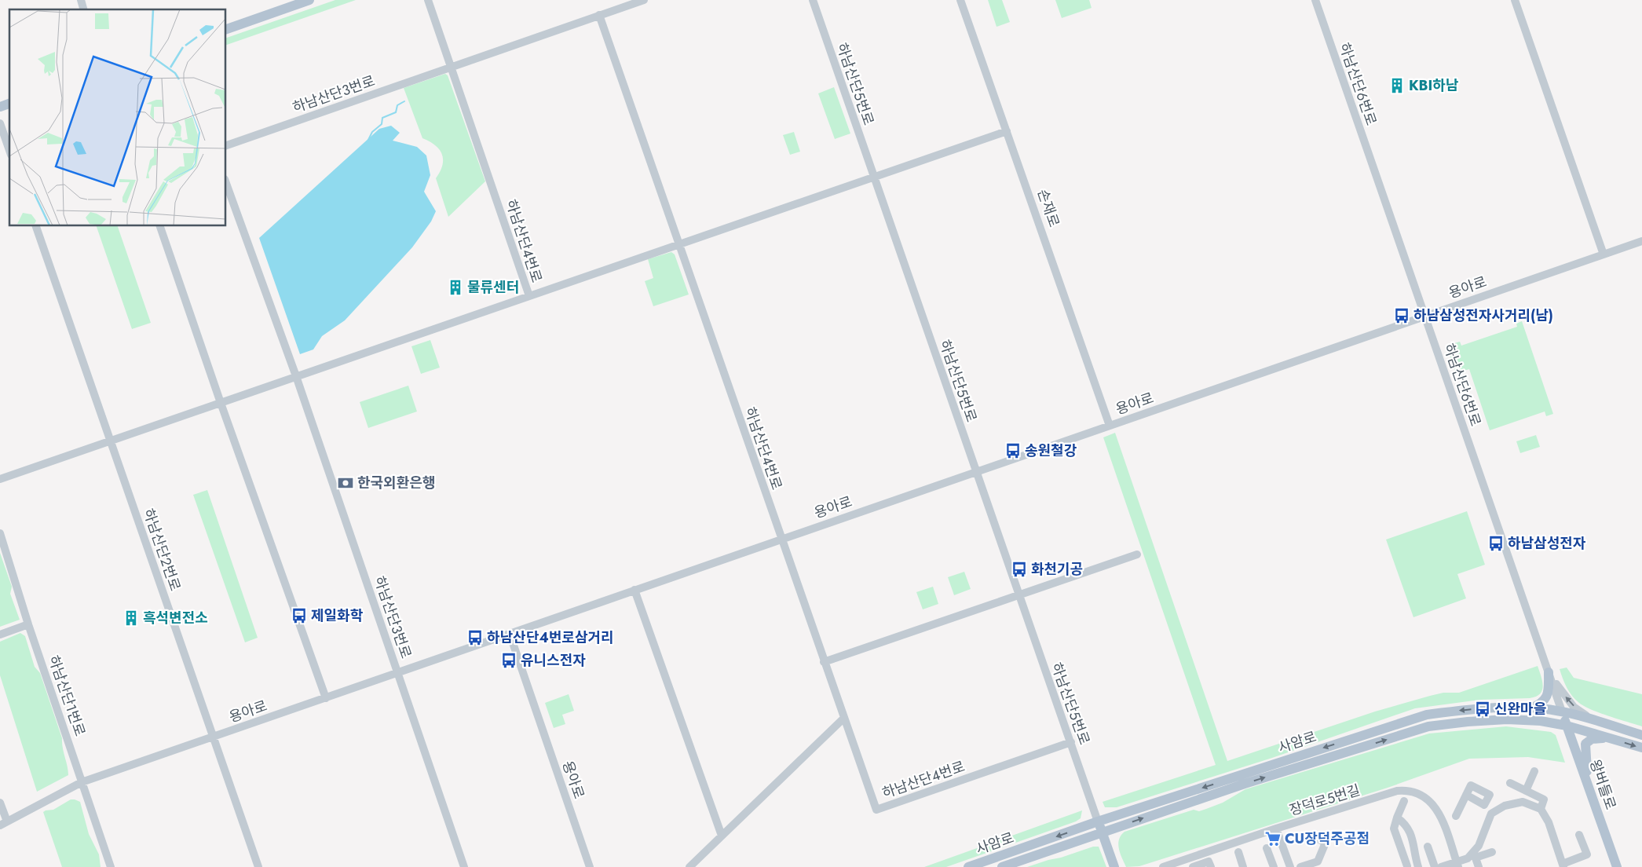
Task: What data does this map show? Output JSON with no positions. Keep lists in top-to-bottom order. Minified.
{"streets":{"main road":["사암로","왕버들로"],"street":["하남산단5번로","하남산단6번로","하남산단3번로","손재로","하남산단4번로","용아로","하남산단2번로","하남산단1번로","장덕로5번길"]},"crossings":[["하남산단5번로","하남산단4번로"],["하남산단5번로","용아로"],["하남산단5번로","사암로"],["하남산단6번로","용아로"],["하남산단6번로","사암로"],["하남산단6번로","왕버들로"],["하남산단3번로","하남산단4번로"],["하남산단3번로","용아로"],["손재로","용아로"],["하남산단4번로","용아로"],["용아로","하남산단2번로"],["용아로","하남산단1번로"],["사암로","왕버들로"]],"places":{"building":["KBI하남","물류센터","흑석변전소"],"bus stop":["하남삼성전자사거리(남)","송원철강","하남삼성전자","화천기공","제일화학","하남산단4번로삼거리","유니스전자","신완마을"],"bank":["한국외환은행"],"supermarket":["CU장덕주공점"]}}
